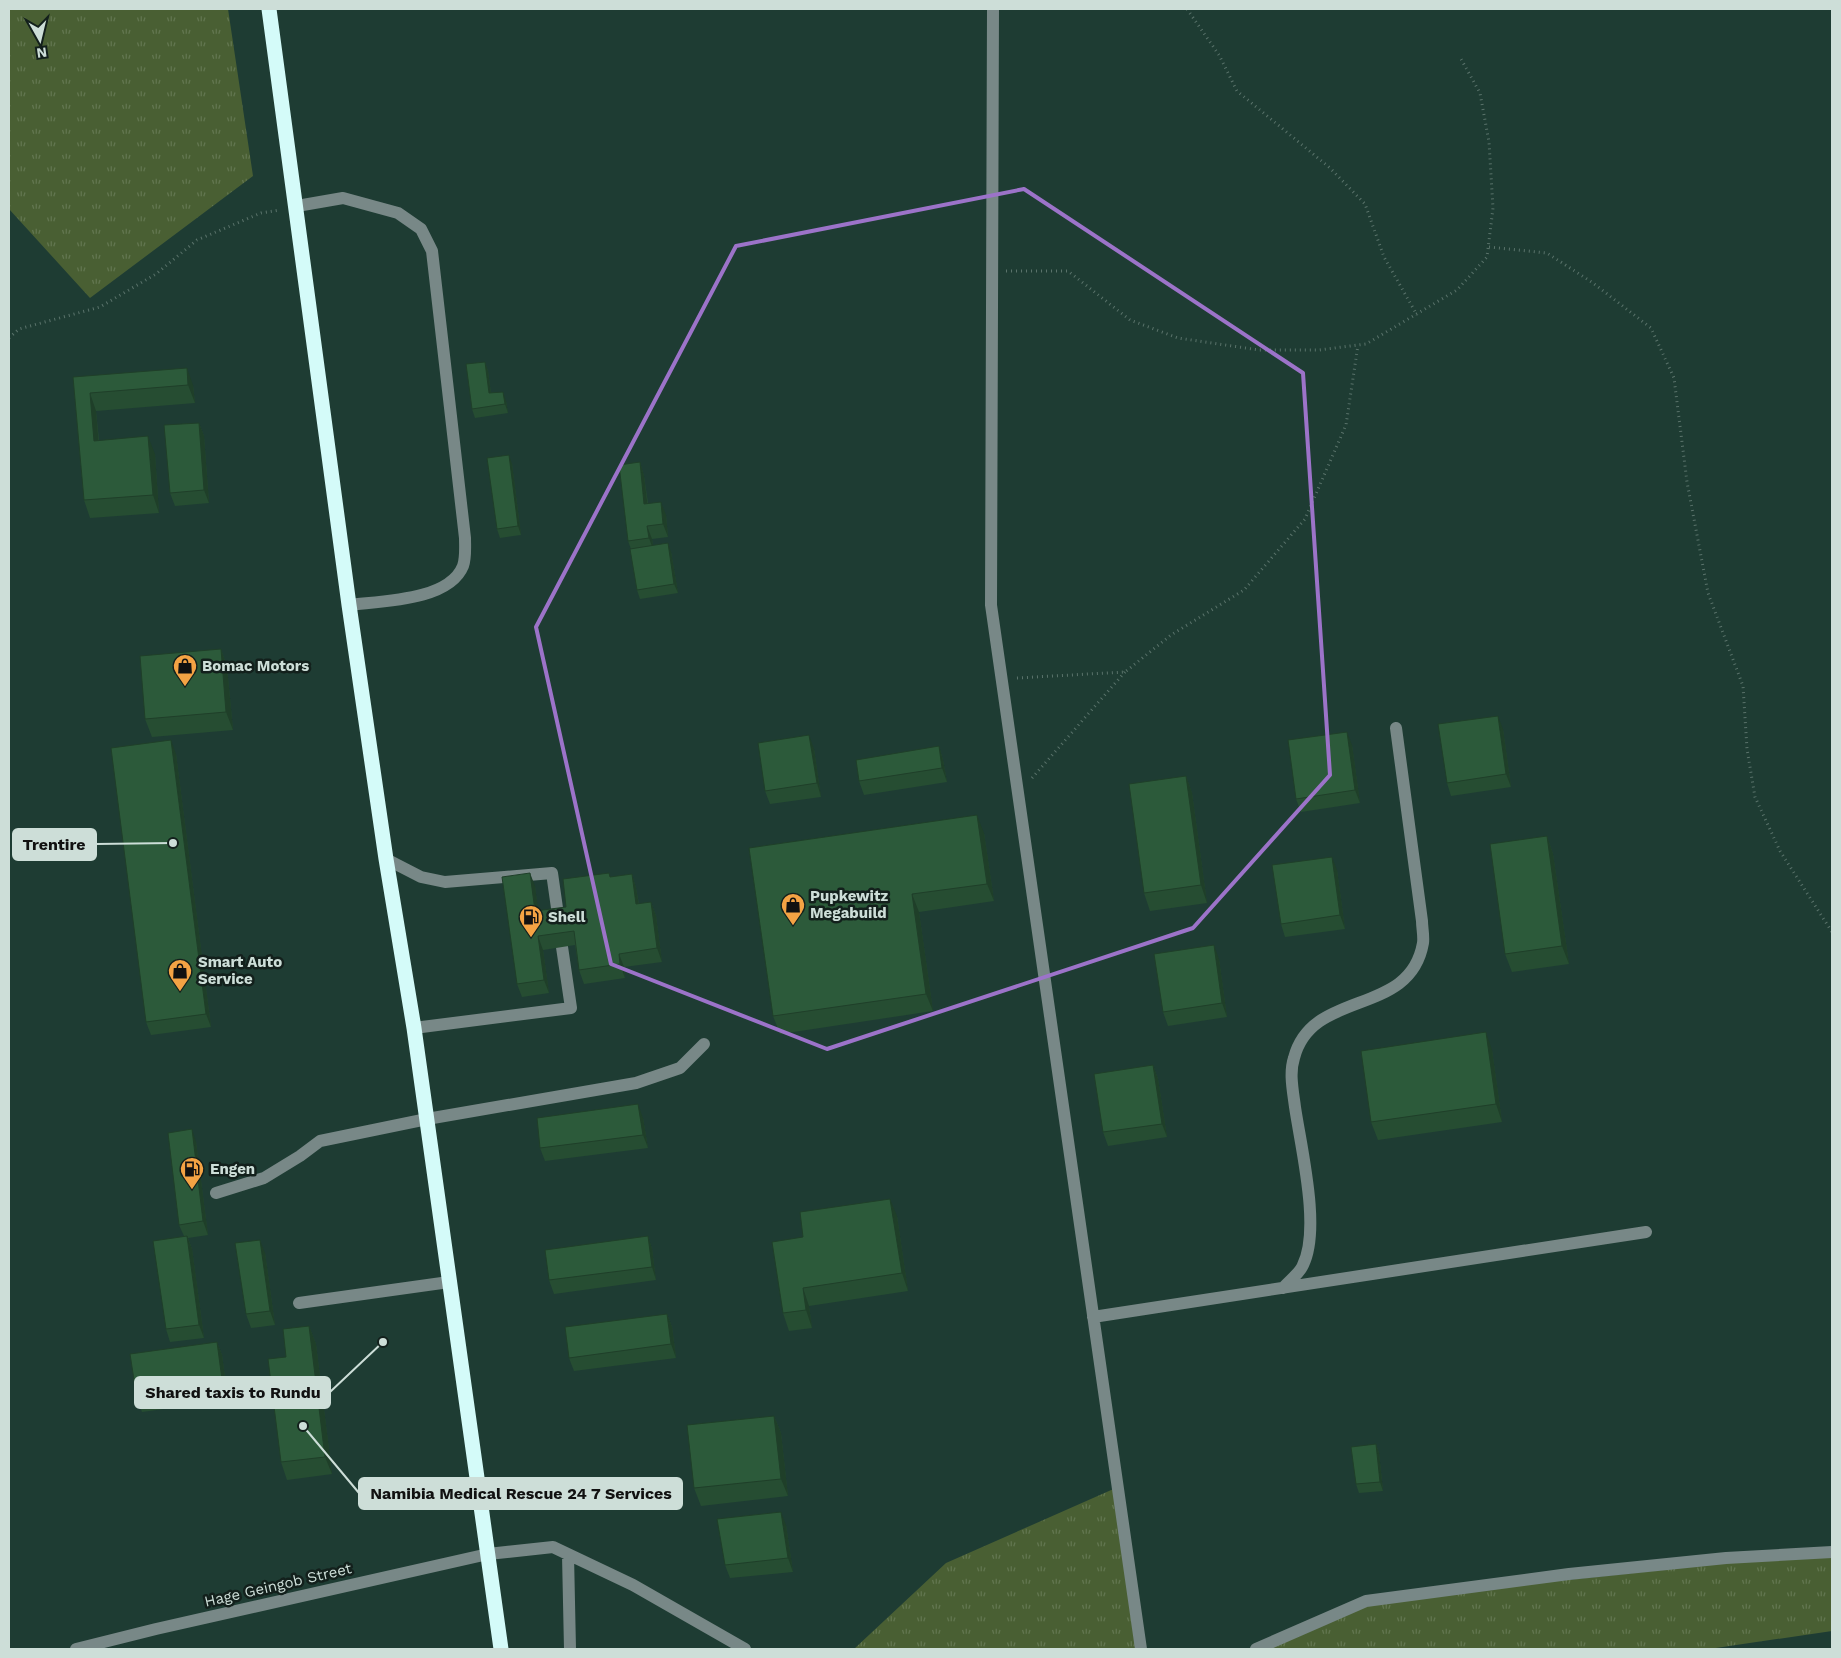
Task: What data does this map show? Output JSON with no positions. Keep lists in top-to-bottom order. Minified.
{"streets":{"street":["Hage Geingob Street"]},"places":{"shop":["Bomac Motors","Pupkewitz Megabuild","Smart Auto Service"],"other":["Trentire","Shared taxis to Rundu","Namibia Medical Rescue 24 7 Services"],"fuel station":["Shell","Engen"]},"north":"bottom"}
